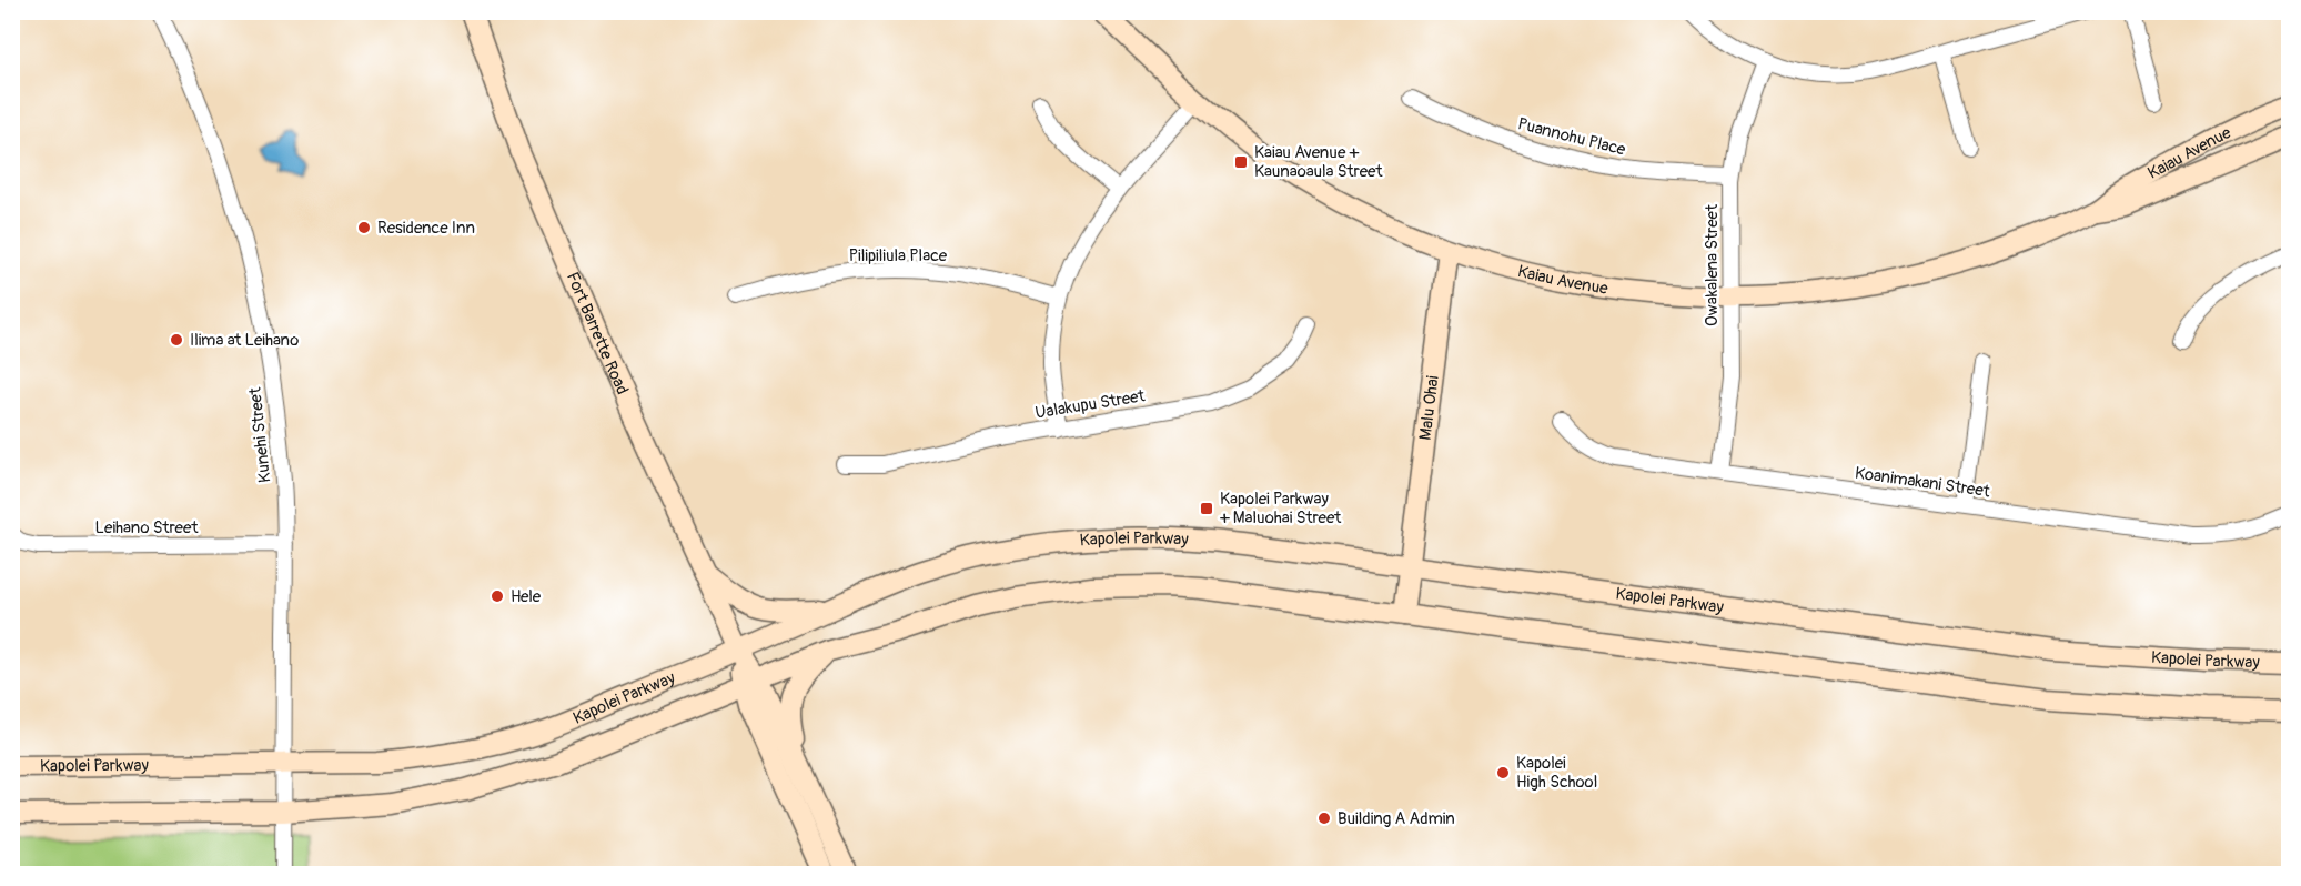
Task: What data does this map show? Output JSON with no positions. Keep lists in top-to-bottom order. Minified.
{"streets":{"main road":["Kaiau Avenue","Fort Barrette Road","Malu Ohai","Kapolei Parkway"],"street":["Puannohu Place","Pilipiliula Place","Owakalena Street","Ualakupu Street","Kunehi Street","Koanimakani Street","Leihano Street"]},"crossings":[["Puannohu Place","Owakalena Street"],["Kaiau Avenue","Owakalena Street"],["Kaiau Avenue","Malu Ohai"],["Owakalena Street","Koanimakani Street"],["Fort Barrette Road","Kapolei Parkway"],["Malu Ohai","Kapolei Parkway"],["Kunehi Street","Leihano Street"],["Kunehi Street","Kapolei Parkway"]],"places":{"transit":["Kaiau Avenue + Kaunaoaula Street","Kapolei Parkway + Maluohai Street"],"other":["Residence Inn","Ilima at Leihano","Hele","Kapolei High School","Building A Admin"]}}
